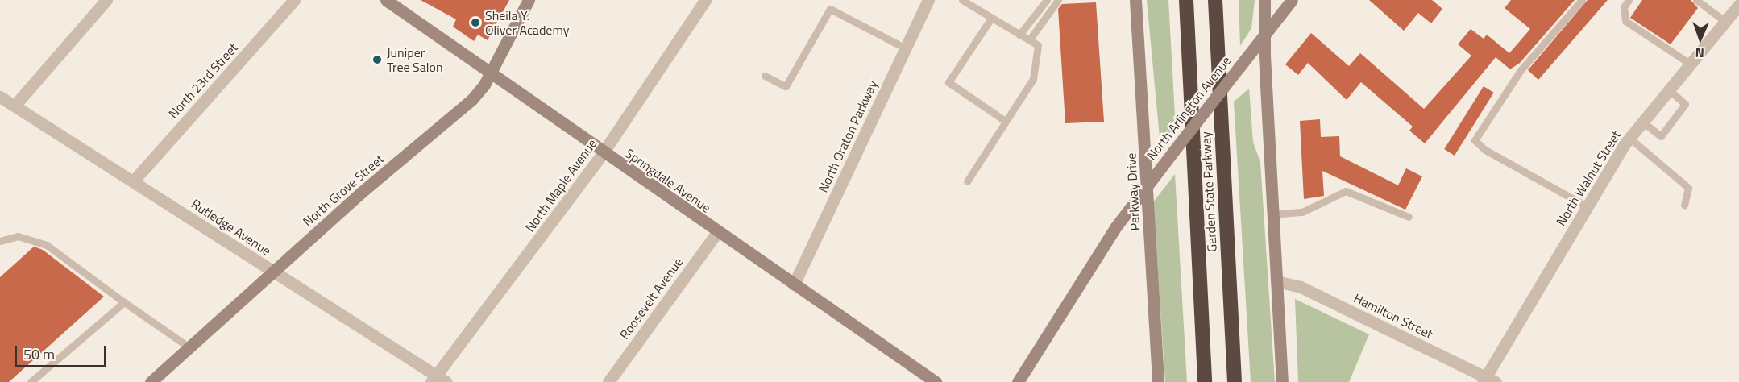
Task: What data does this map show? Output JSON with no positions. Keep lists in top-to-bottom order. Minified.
{"streets":{"highway":["Garden State Parkway"],"main road":["North Arlington Avenue","Springdale Avenue","North Grove Street","Parkway Drive"],"street":["North 23rd Street","North Oraton Parkway","North Walnut Street","North Maple Avenue","Rutledge Avenue","Roosevelt Avenue","Hamilton Street"]},"crossings":[["North 23rd Street","Rutledge Avenue"],["North Arlington Avenue","Parkway Drive"],["North Oraton Parkway","Springdale Avenue"],["North Walnut Street","Hamilton Street"],["Springdale Avenue","North Maple Avenue"],["Springdale Avenue","North Grove Street"],["Springdale Avenue","Roosevelt Avenue"],["North Maple Avenue","Rutledge Avenue"],["North Grove Street","Rutledge Avenue"]],"places":["Sheila Y. Oliver Academy","Juniper Tree Salon"],"scale_bar":"50 m","north":"bottom"}
